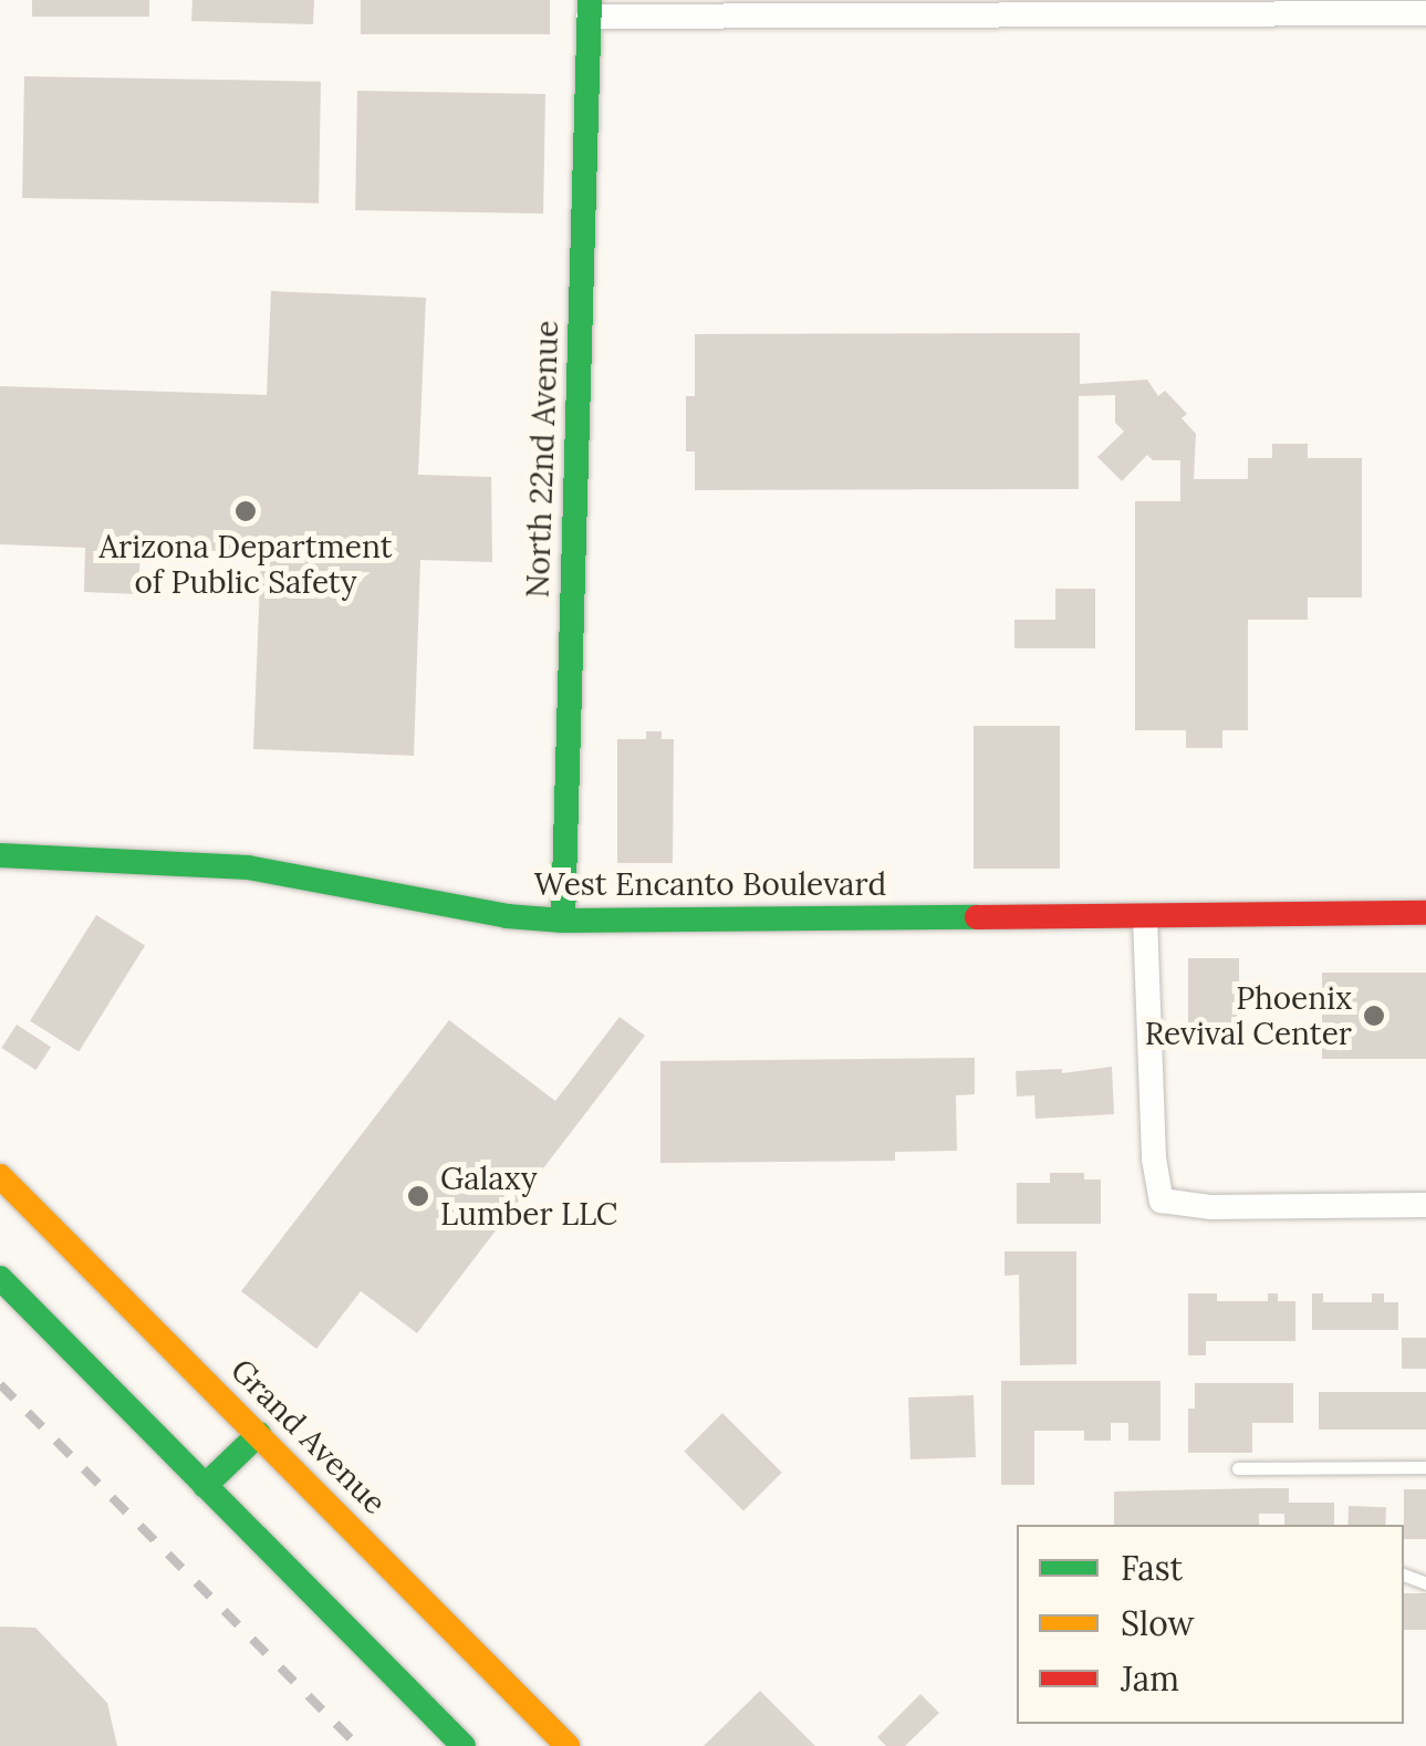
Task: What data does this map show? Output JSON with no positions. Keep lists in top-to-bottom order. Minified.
{"streets":{"street":["North 22nd Avenue","West Encanto Boulevard","Grand Avenue"]},"crossings":[["North 22nd Avenue","West Encanto Boulevard"]],"places":["Arizona Department of Public Safety","Phoenix Revival Center","Galaxy Lumber LLC"],"legend":["Fast","Slow","Jam"]}
